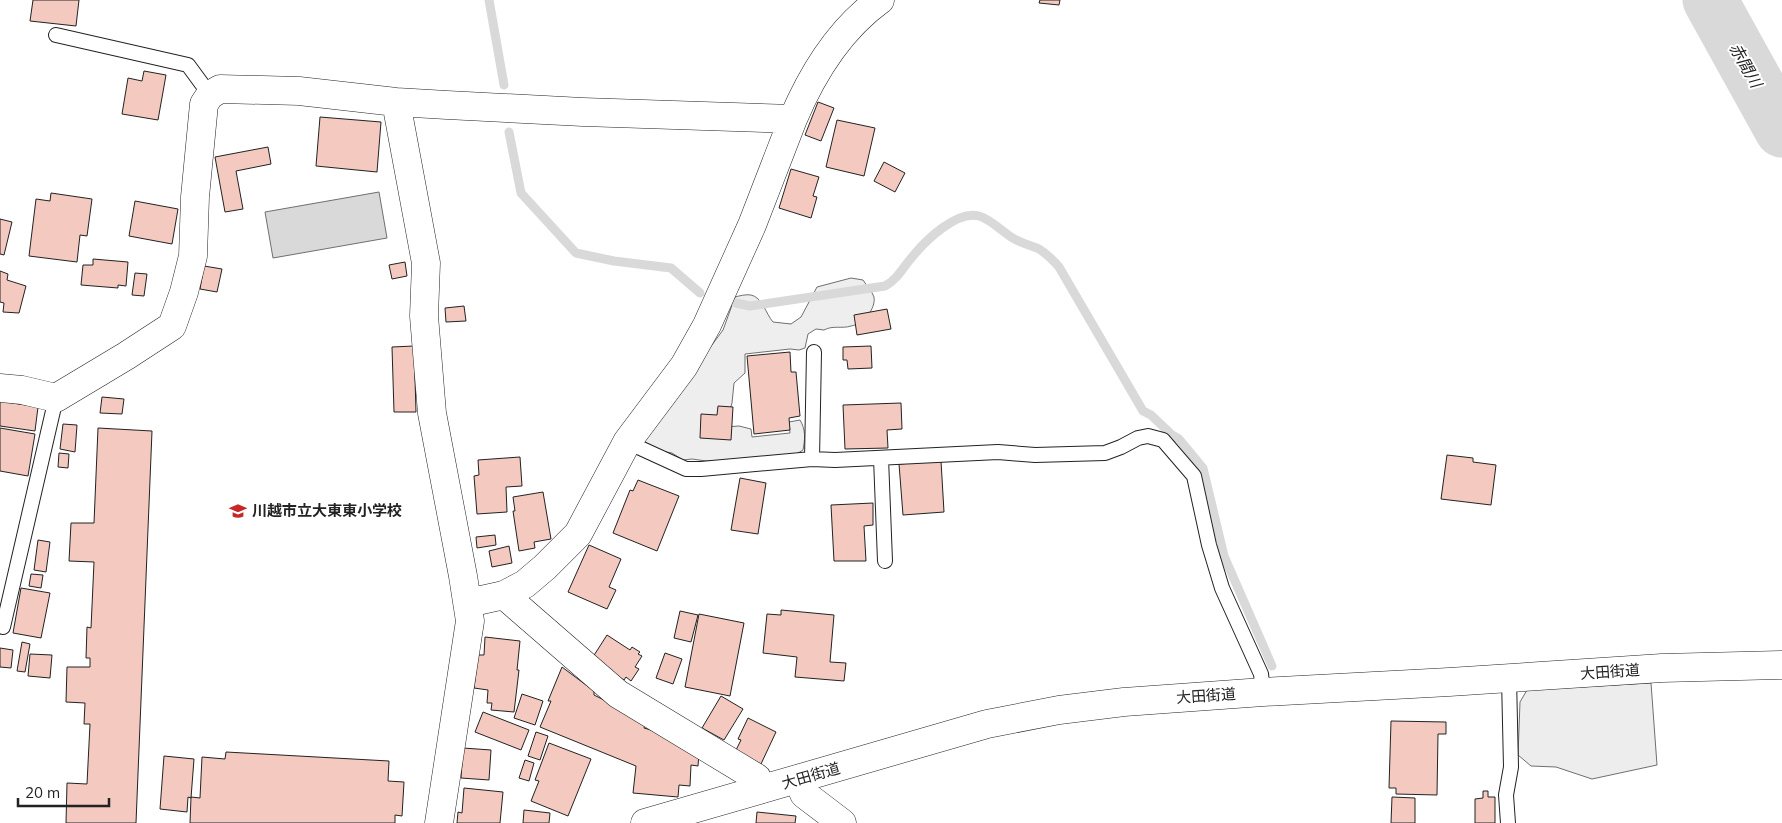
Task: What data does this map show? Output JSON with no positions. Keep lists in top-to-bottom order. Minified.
{"streets":{"street":["大田街道"]},"water":["赤間川"],"places":{"school or university":["川越市立大東東小学校"]},"scale_bar":"20 m"}
